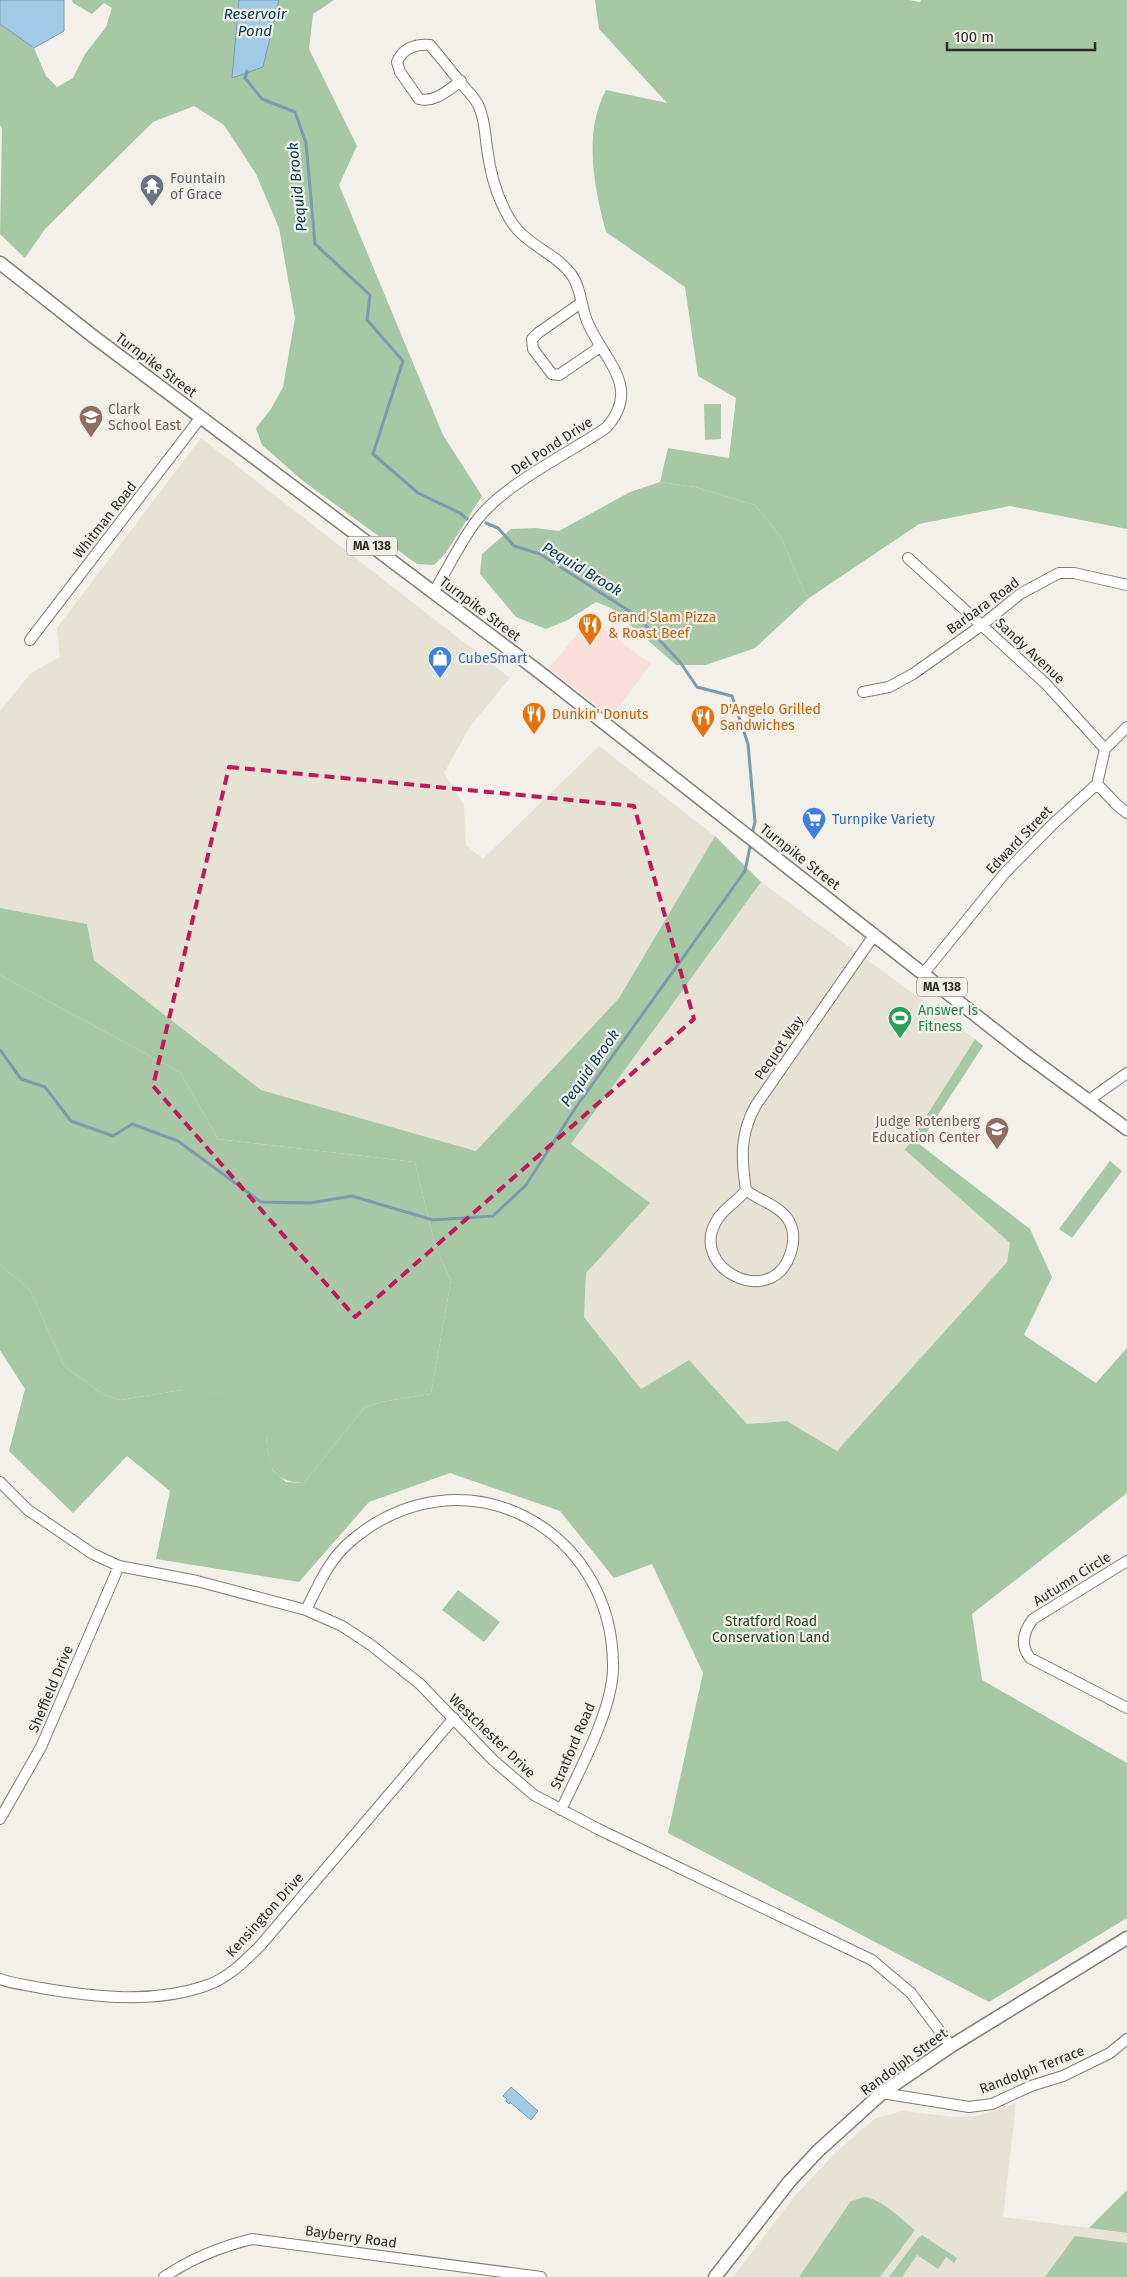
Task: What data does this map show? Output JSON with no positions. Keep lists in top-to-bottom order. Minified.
{"streets":{"main road":["Turnpike Street","MA 138","Randolph Street"],"street":["Del Pond Drive","Whitman Road","Barbara Road","Sandy Avenue","Edward Street","Pequot Way","Autumn Circle","Sheffield Drive","Westchester Drive","Stratford Road","Kensington Drive","Randolph Terrace","Bayberry Road"]},"crossings":[["Turnpike Street","Del Pond Drive"],["Turnpike Street","Whitman Road"],["Turnpike Street","Edward Street"],["Turnpike Street","Pequot Way"],["Barbara Road","Sandy Avenue"],["Sheffield Drive","Westchester Drive"],["Westchester Drive","Stratford Road"],["Westchester Drive","Kensington Drive"],["Westchester Drive","Randolph Street"],["Randolph Street","Randolph Terrace"]],"water":["Reservoir Pond","Pequid Brook"],"parks":["Stratford Road Conservation Land"],"places":{"temple":["Fountain of Grace"],"school or university":["Clark School East","Judge Rotenberg Education Center"],"restaurant":["Grand Slam Pizza & Roast Beef","Dunkin' Donuts","D'Angelo Grilled Sandwiches"],"shop":["CubeSmart"],"supermarket":["Turnpike Variety"],"sports":["Answer Is Fitness"]},"scale_bar":"100 m"}
